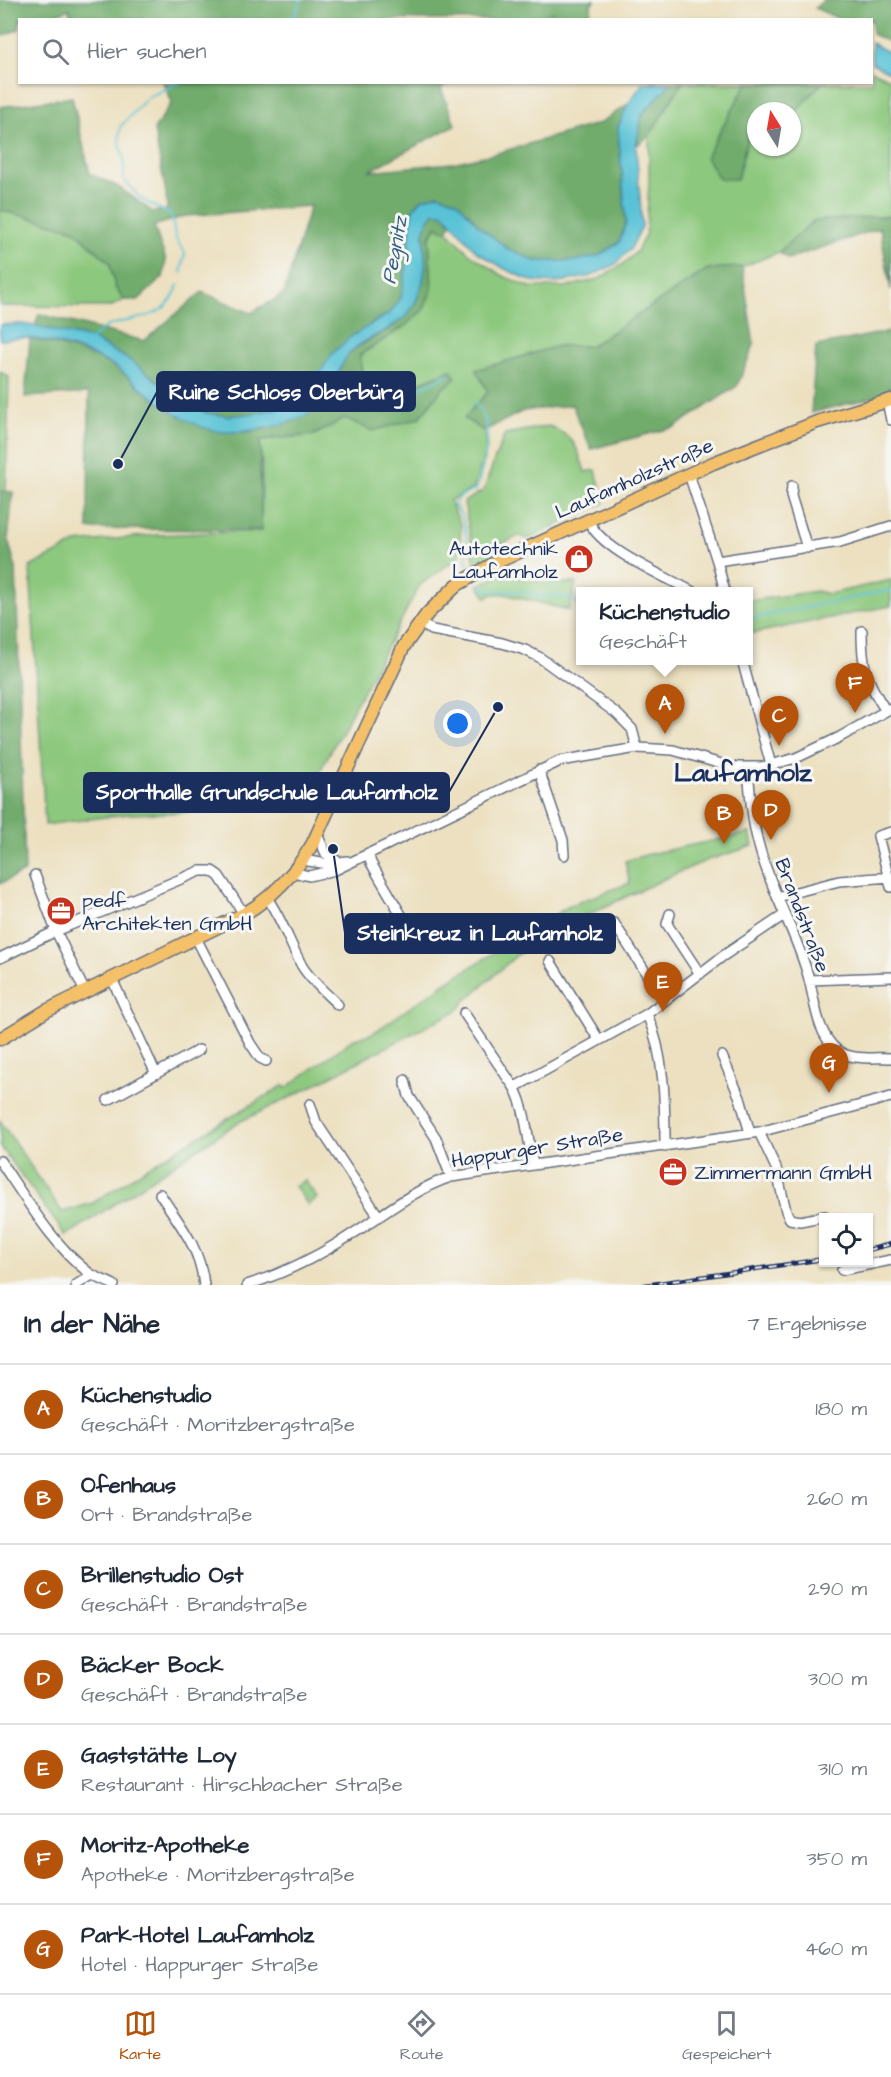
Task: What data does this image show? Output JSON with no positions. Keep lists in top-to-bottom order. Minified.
{"streets":{"main road":["Laufamholzstraße"],"street":["Brandstraße","Happurger Straße"]},"districts":["Laufamholz"],"water":["Pegnitz"],"places":{"other":["Ruine Schloss Oberbürg","Sporthalle Grundschule Laufamholz","Steinkreuz in Laufamholz"],"shop":["Autotechnik Laufamholz"],"office":["pedf Architekten GmbH","Zimmermann GmbH"]},"north":"top","page":{"search":"Hier suchen","popup":["Küchenstudio","Geschäft"],"pins":["F","A","C","D","B","E","G"],"heading":["In der Nähe","7 Ergebnisse"],"list":[{"mark":"A","name":"Küchenstudio","note":"Geschäft · Moritzbergstraße","value":"180 m"},{"mark":"B","name":"Ofenhaus","note":"Ort · Brandstraße","value":"260 m"},{"mark":"C","name":"Brillenstudio Ost","note":"Geschäft · Brandstraße","value":"290 m"},{"mark":"D","name":"Bäcker Bock","note":"Geschäft · Brandstraße","value":"300 m"},{"mark":"E","name":"Gaststätte Loy","note":"Restaurant · Hirschbacher Straße","value":"310 m"},{"mark":"F","name":"Moritz-Apotheke","note":"Apotheke · Moritzbergstraße","value":"350 m"},{"mark":"G","name":"Park-Hotel Laufamholz","note":"Hotel · Happurger Straße","value":"460 m"}],"nav":["Karte","Route","Gespeichert"]}}
